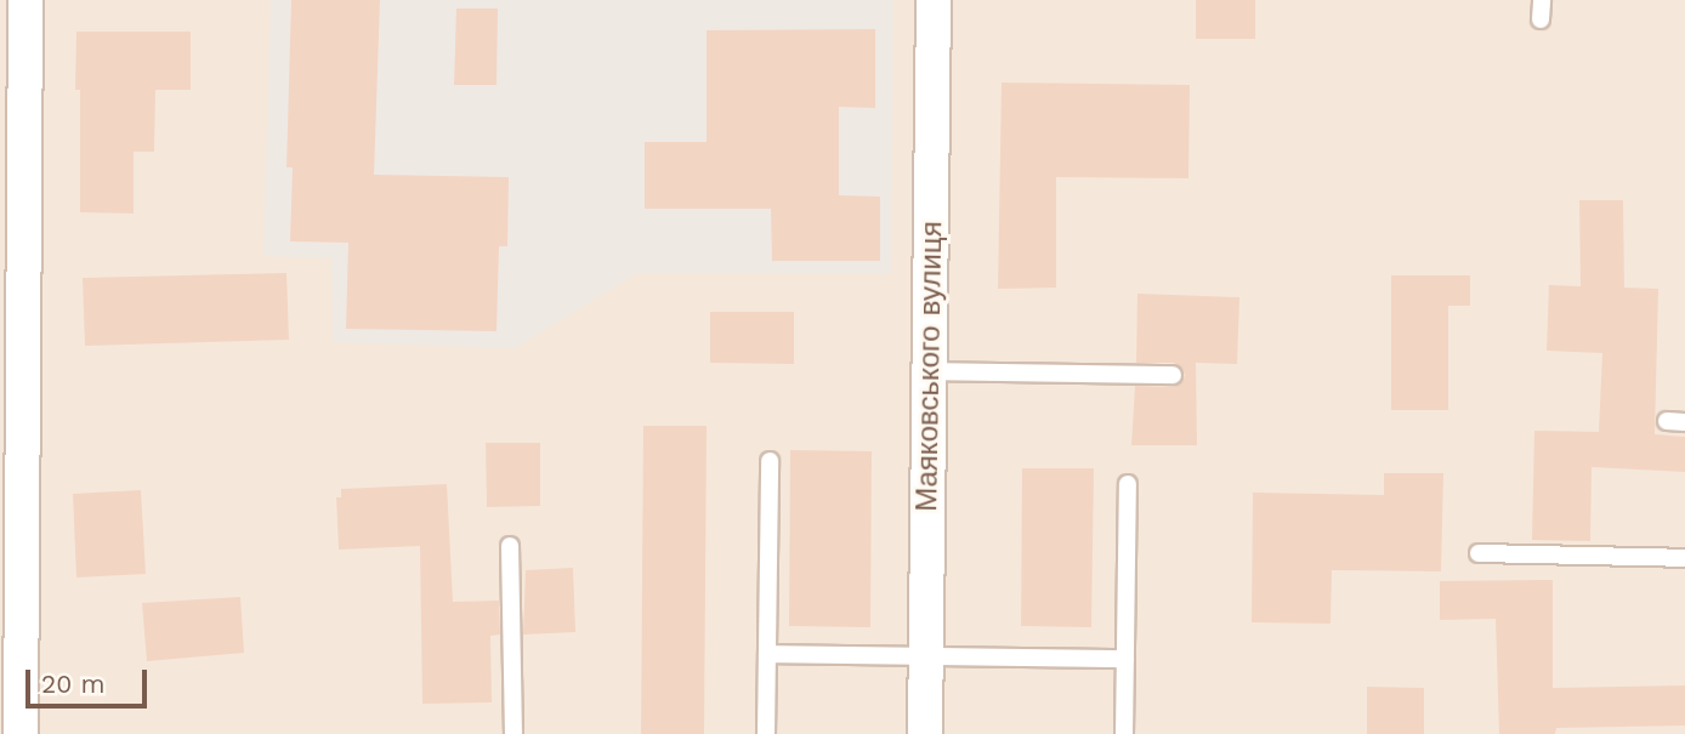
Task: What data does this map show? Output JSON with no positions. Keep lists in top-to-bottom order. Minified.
{"streets":{"street":["Маяковського вулиця"]},"scale_bar":"20 m"}
